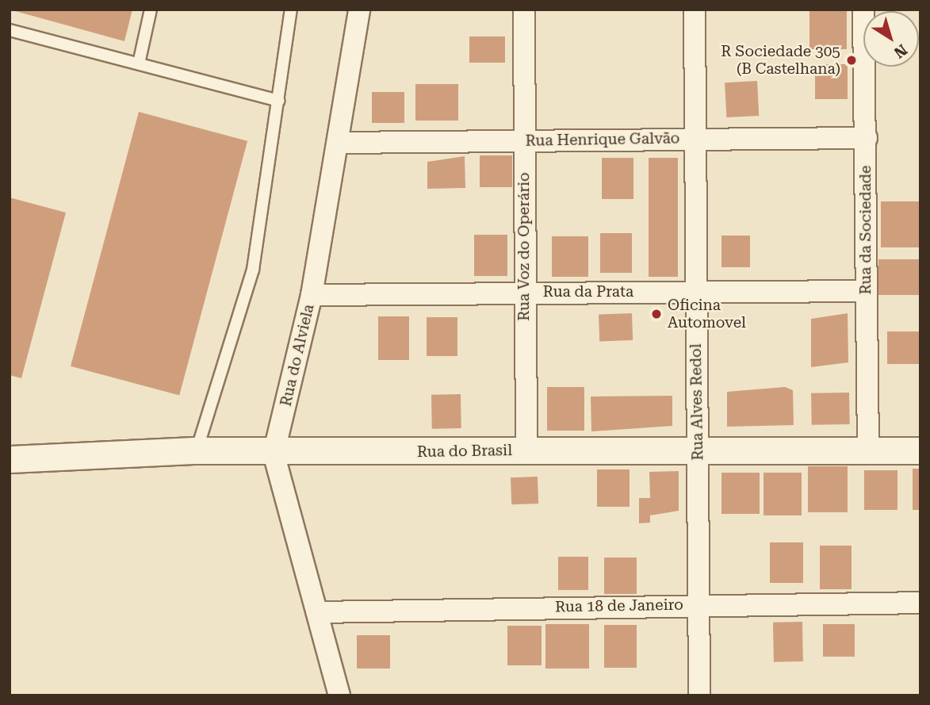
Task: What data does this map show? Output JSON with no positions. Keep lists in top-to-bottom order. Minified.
{"streets":{"street":["Rua Henrique Galvão","Rua da Sociedade","Rua Voz do Operário","Rua da Prata","Rua do Alviela","Rua Alves Redol","Rua do Brasil","Rua 18 de Janeiro"]},"crossings":[["Rua Henrique Galvão","Rua da Sociedade"],["Rua Henrique Galvão","Rua Voz do Operário"],["Rua Henrique Galvão","Rua do Alviela"],["Rua Henrique Galvão","Rua Alves Redol"],["Rua da Sociedade","Rua da Prata"],["Rua da Sociedade","Rua do Brasil"],["Rua Voz do Operário","Rua da Prata"],["Rua Voz do Operário","Rua do Brasil"],["Rua da Prata","Rua do Alviela"],["Rua da Prata","Rua Alves Redol"],["Rua do Alviela","Rua do Brasil"],["Rua do Alviela","Rua 18 de Janeiro"],["Rua Alves Redol","Rua do Brasil"],["Rua Alves Redol","Rua 18 de Janeiro"]],"places":["R Sociedade 305 (B Castelhana)","Oficina Automovel"],"north":"bottom right"}
